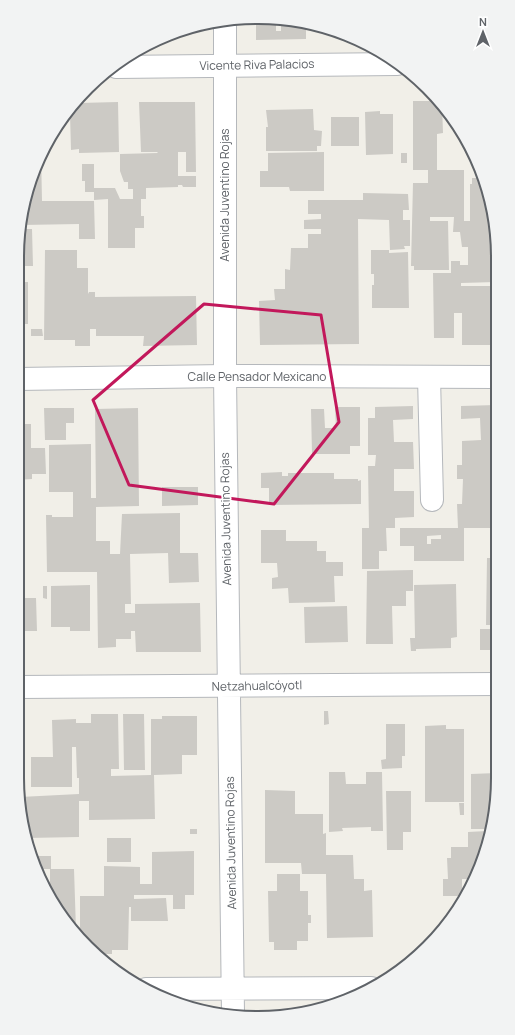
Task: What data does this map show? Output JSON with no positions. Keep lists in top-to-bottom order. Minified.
{"streets":{"street":["Vicente Riva Palacios","Avenida Juventino Rojas","Calle Pensador Mexicano","Netzahualcóyotl"]},"crossings":[["Vicente Riva Palacios","Avenida Juventino Rojas"],["Avenida Juventino Rojas","Calle Pensador Mexicano"],["Avenida Juventino Rojas","Netzahualcóyotl"]],"north":"top"}
